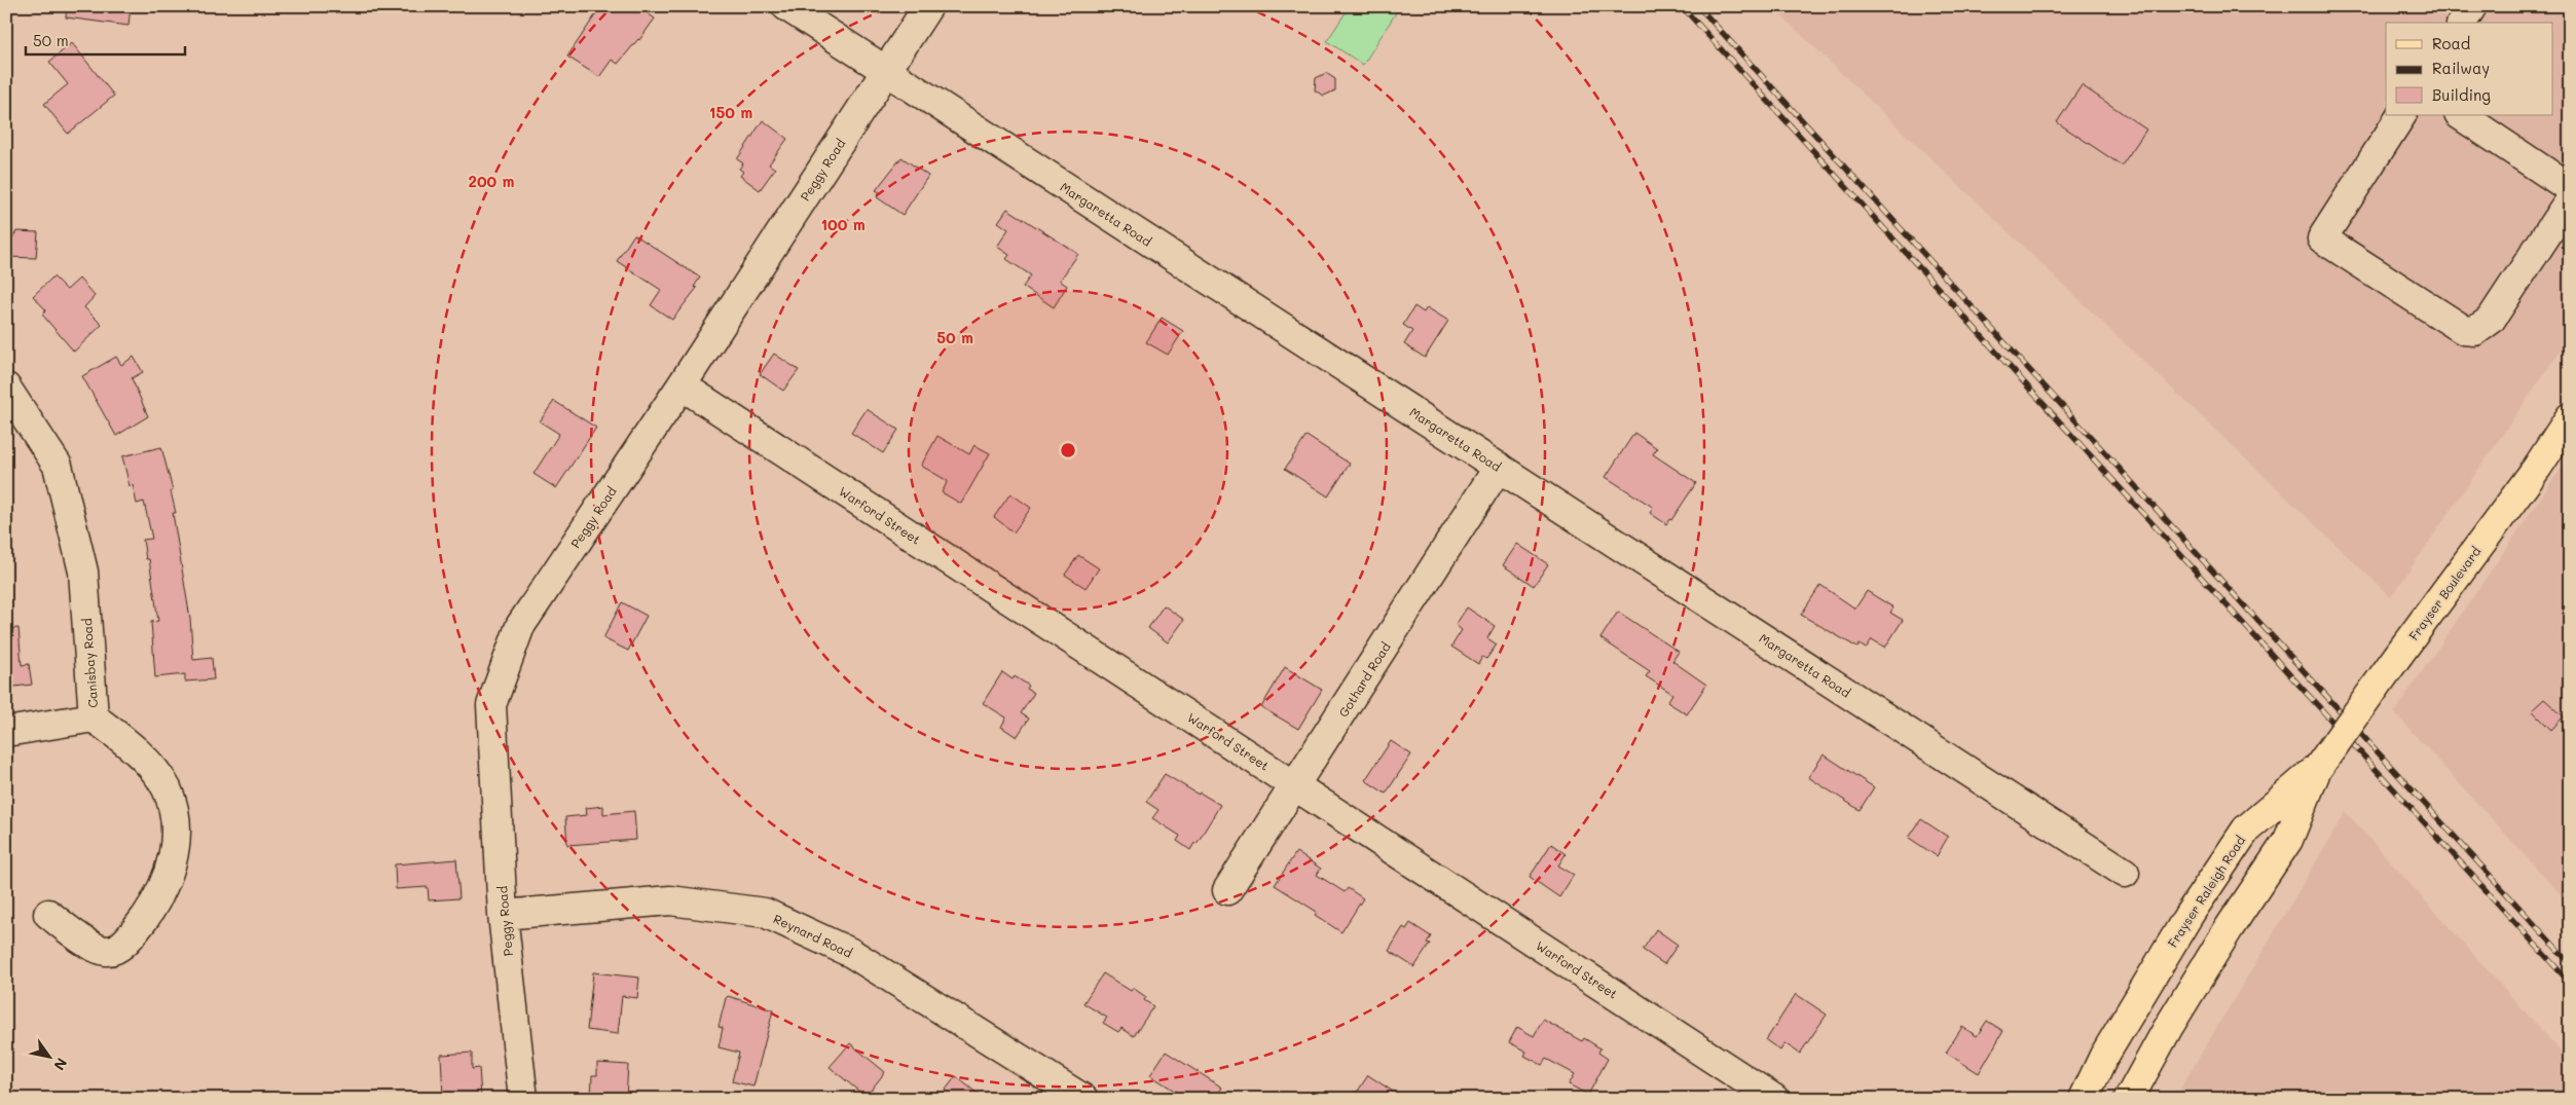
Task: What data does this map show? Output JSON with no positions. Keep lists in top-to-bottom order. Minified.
{"streets":{"main road":["Frayser Boulevard","Frayser Raleigh Road"],"street":["Peggy Road","Margaretta Road","Warford Street","Canisbay Road","Gothard Road","Reynard Road"]},"crossings":[["Peggy Road","Margaretta Road"],["Peggy Road","Warford Street"],["Peggy Road","Reynard Road"],["Margaretta Road","Gothard Road"],["Warford Street","Gothard Road"],["Frayser Boulevard","Frayser Raleigh Road"]],"legend":["Road","Railway","Building"],"scale_bar":"50 m","north":"bottom right","rings":["150 m","200 m","100 m","50 m"]}
